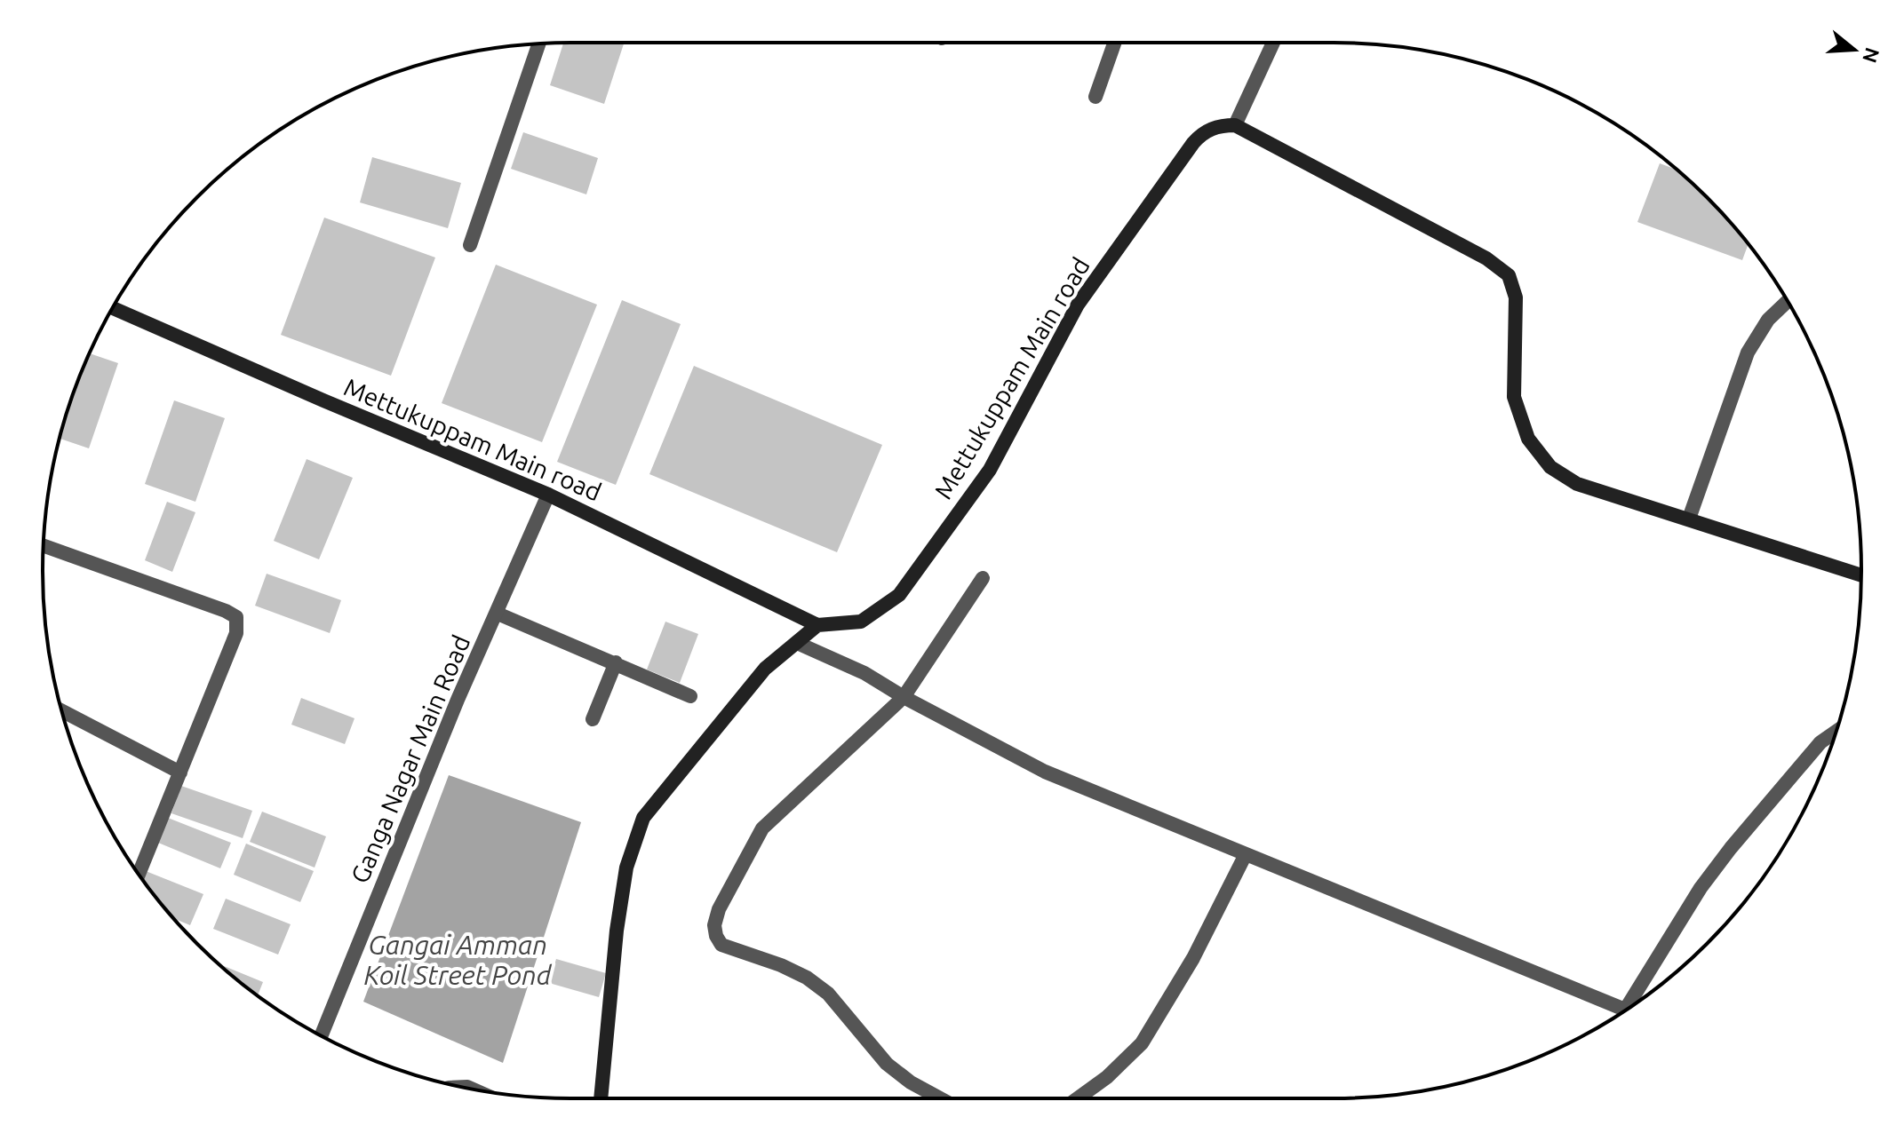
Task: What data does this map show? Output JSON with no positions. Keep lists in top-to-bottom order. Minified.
{"streets":{"main road":["Mettukuppam Main road"],"street":["Ganga Nagar Main Road"]},"crossings":[["Mettukuppam Main road","Ganga Nagar Main Road"]],"water":["Gangai Amman Koil Street Pond"],"north":"right"}
